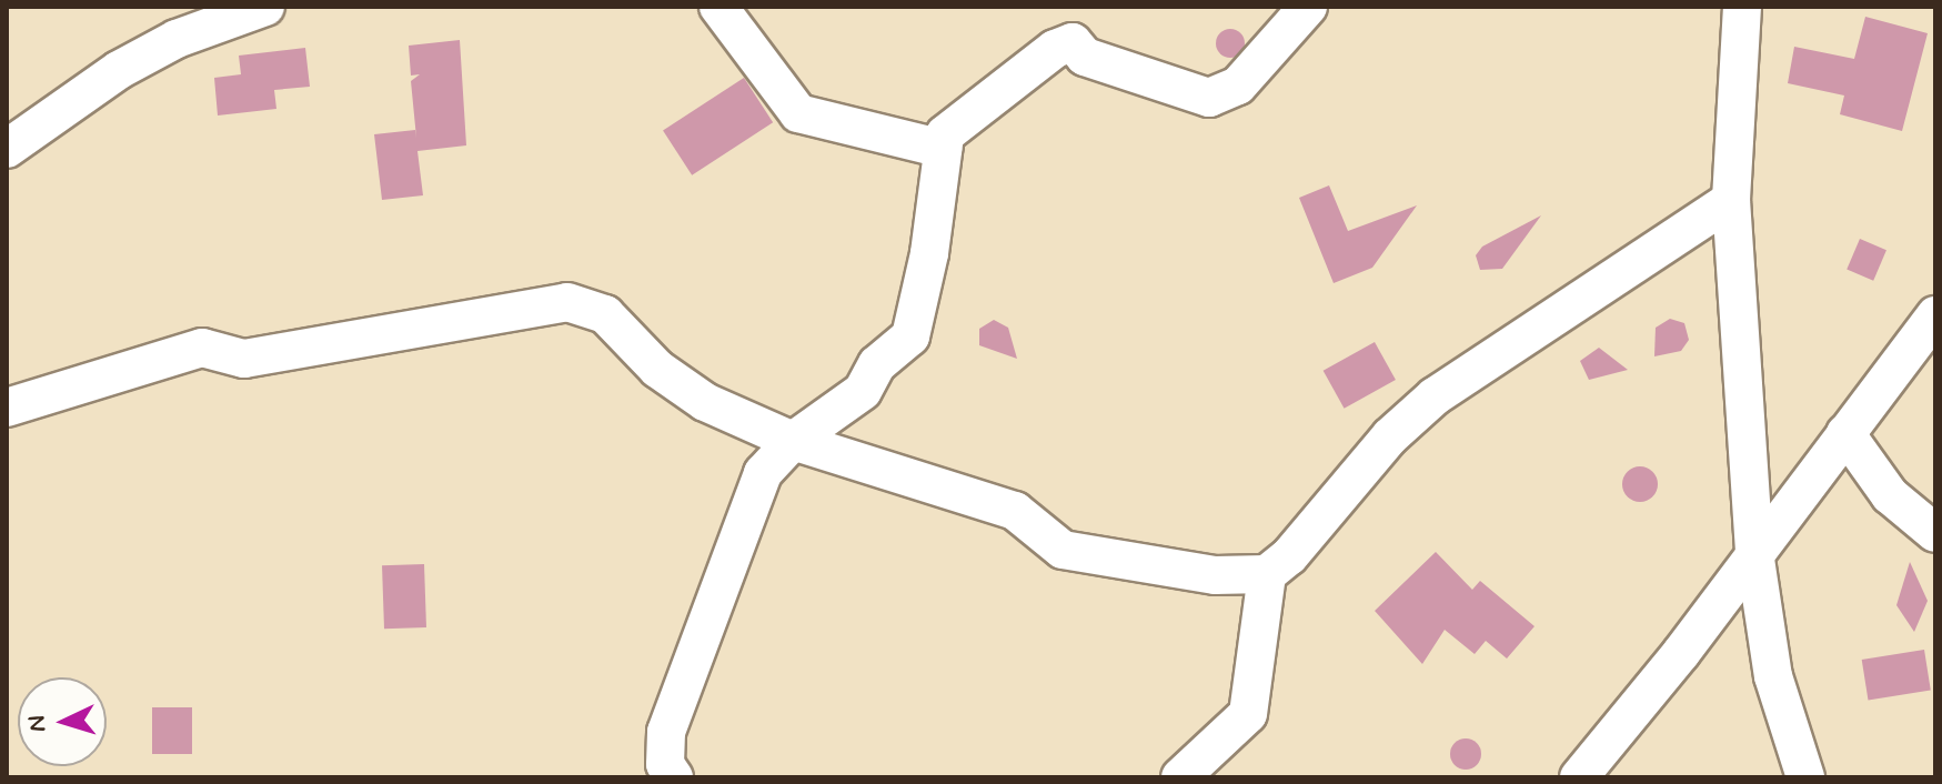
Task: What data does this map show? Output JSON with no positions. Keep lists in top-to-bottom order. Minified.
{"north":"left"}
